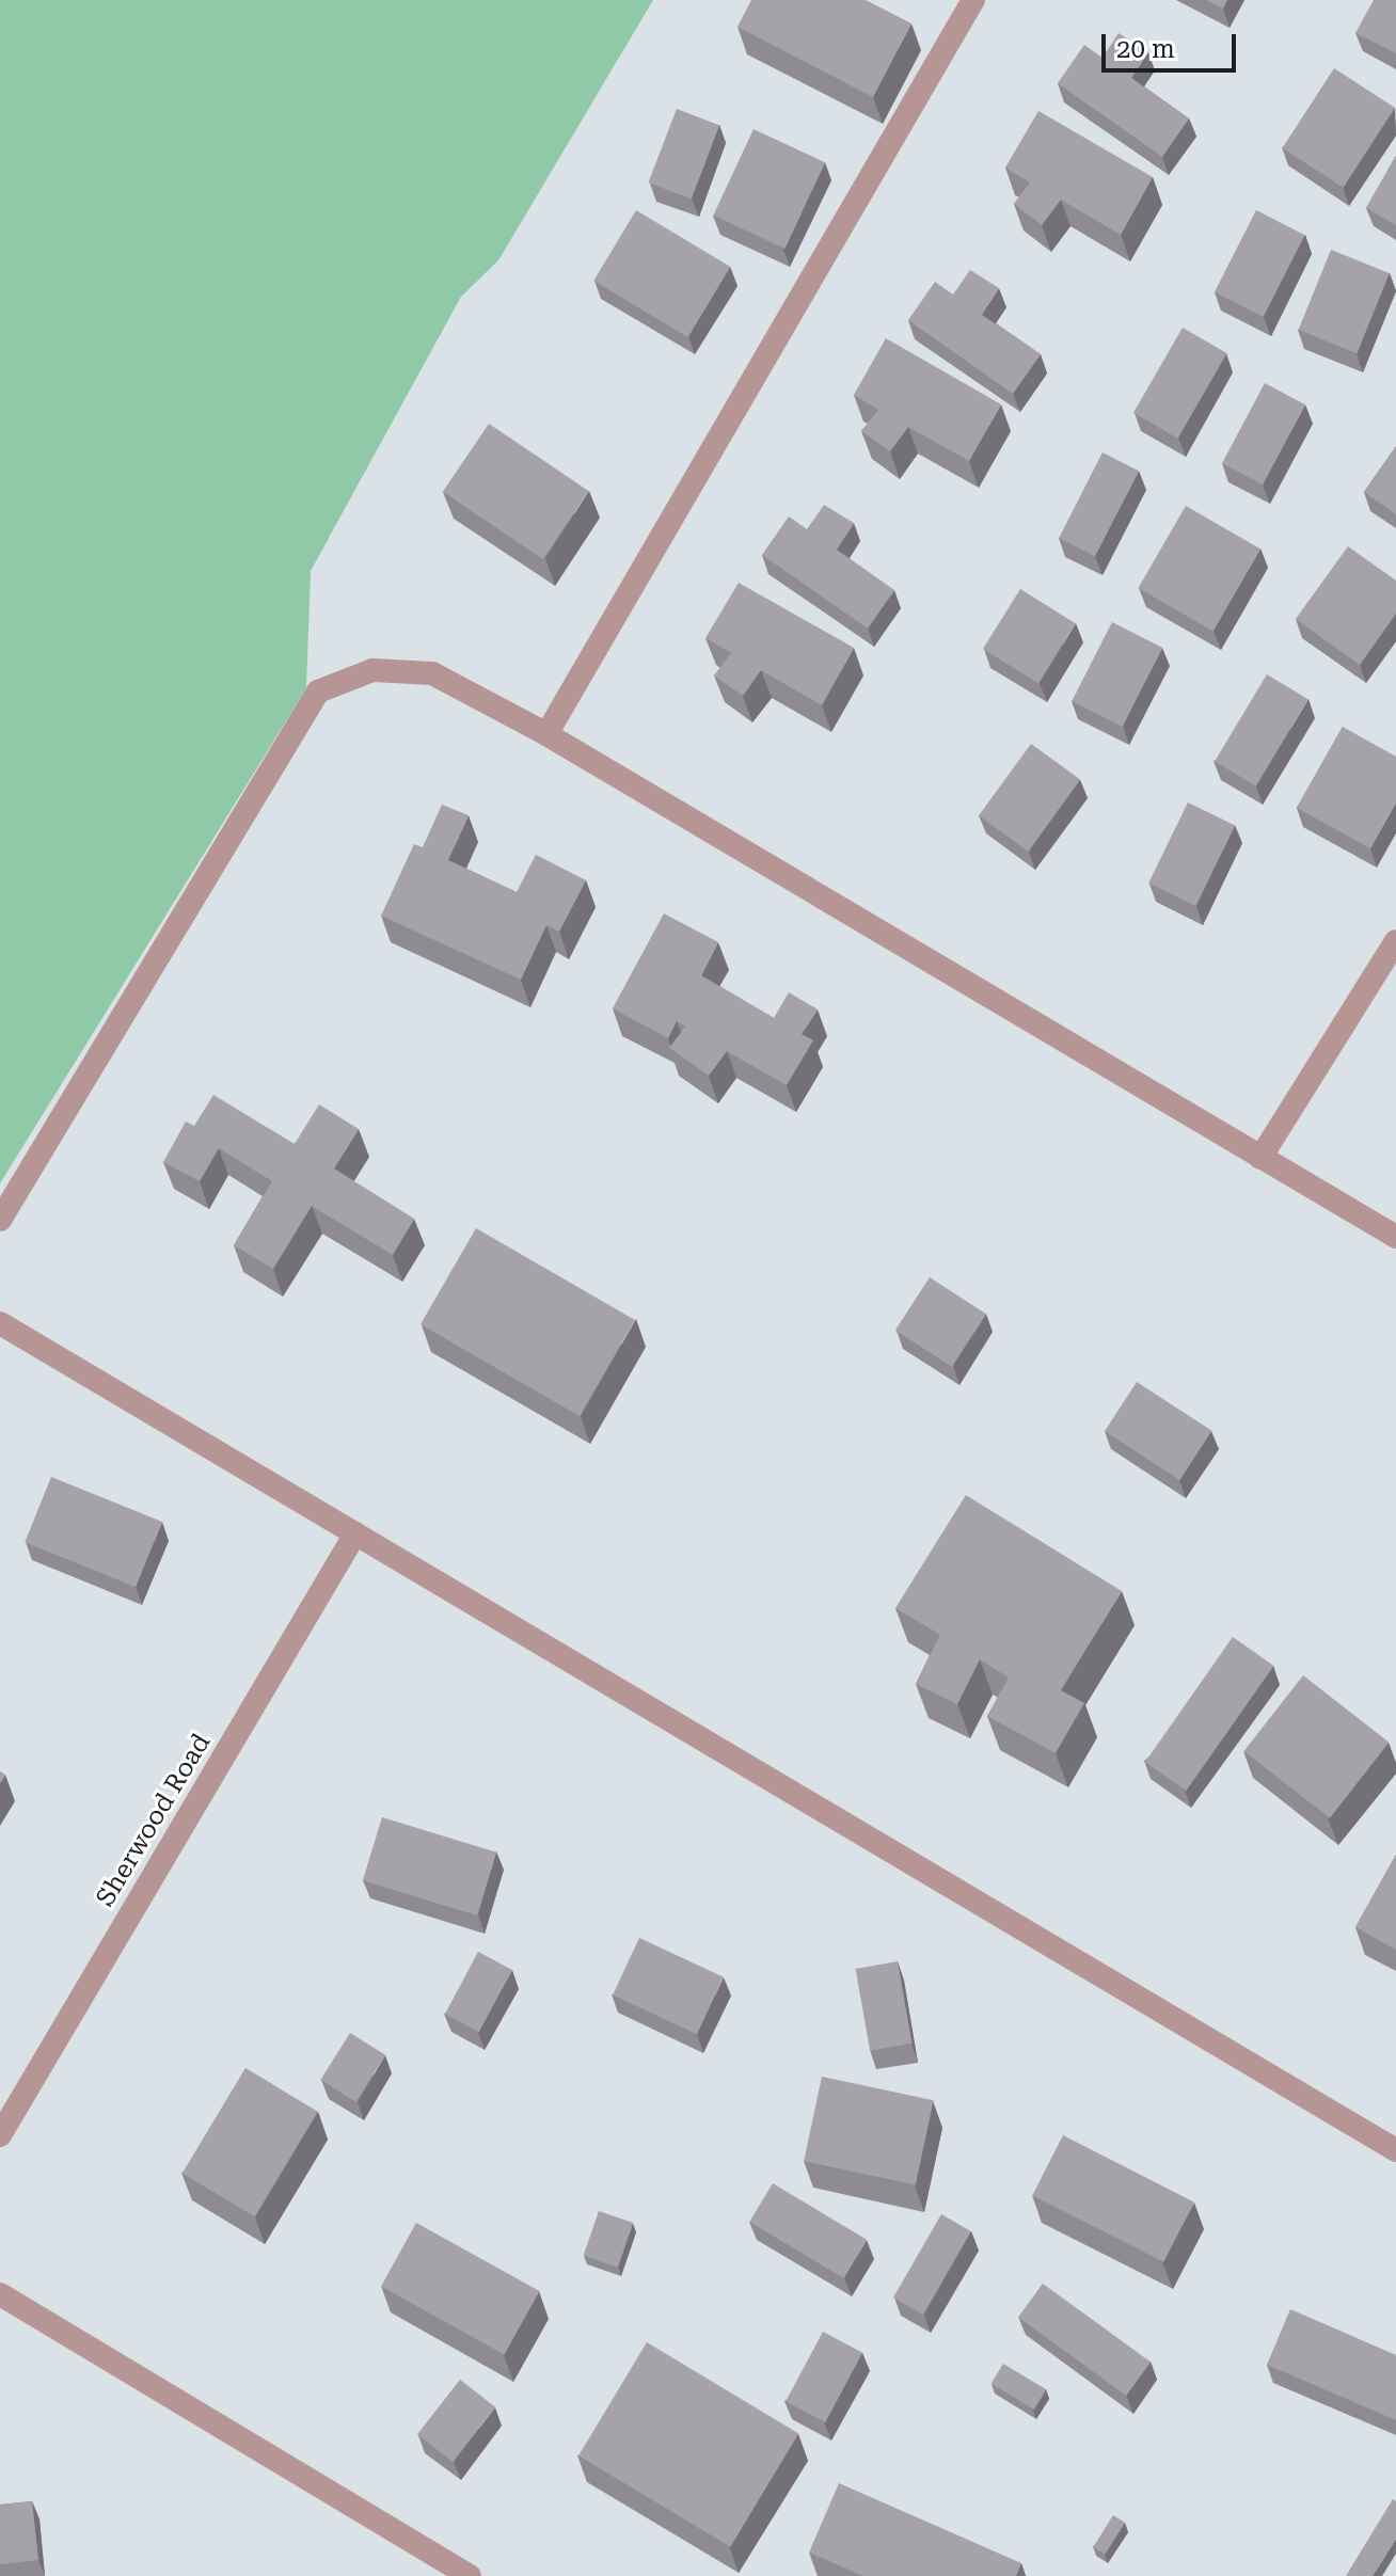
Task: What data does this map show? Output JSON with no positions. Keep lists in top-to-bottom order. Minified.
{"streets":{"street":["Sherwood Road"]},"scale_bar":"20 m"}
